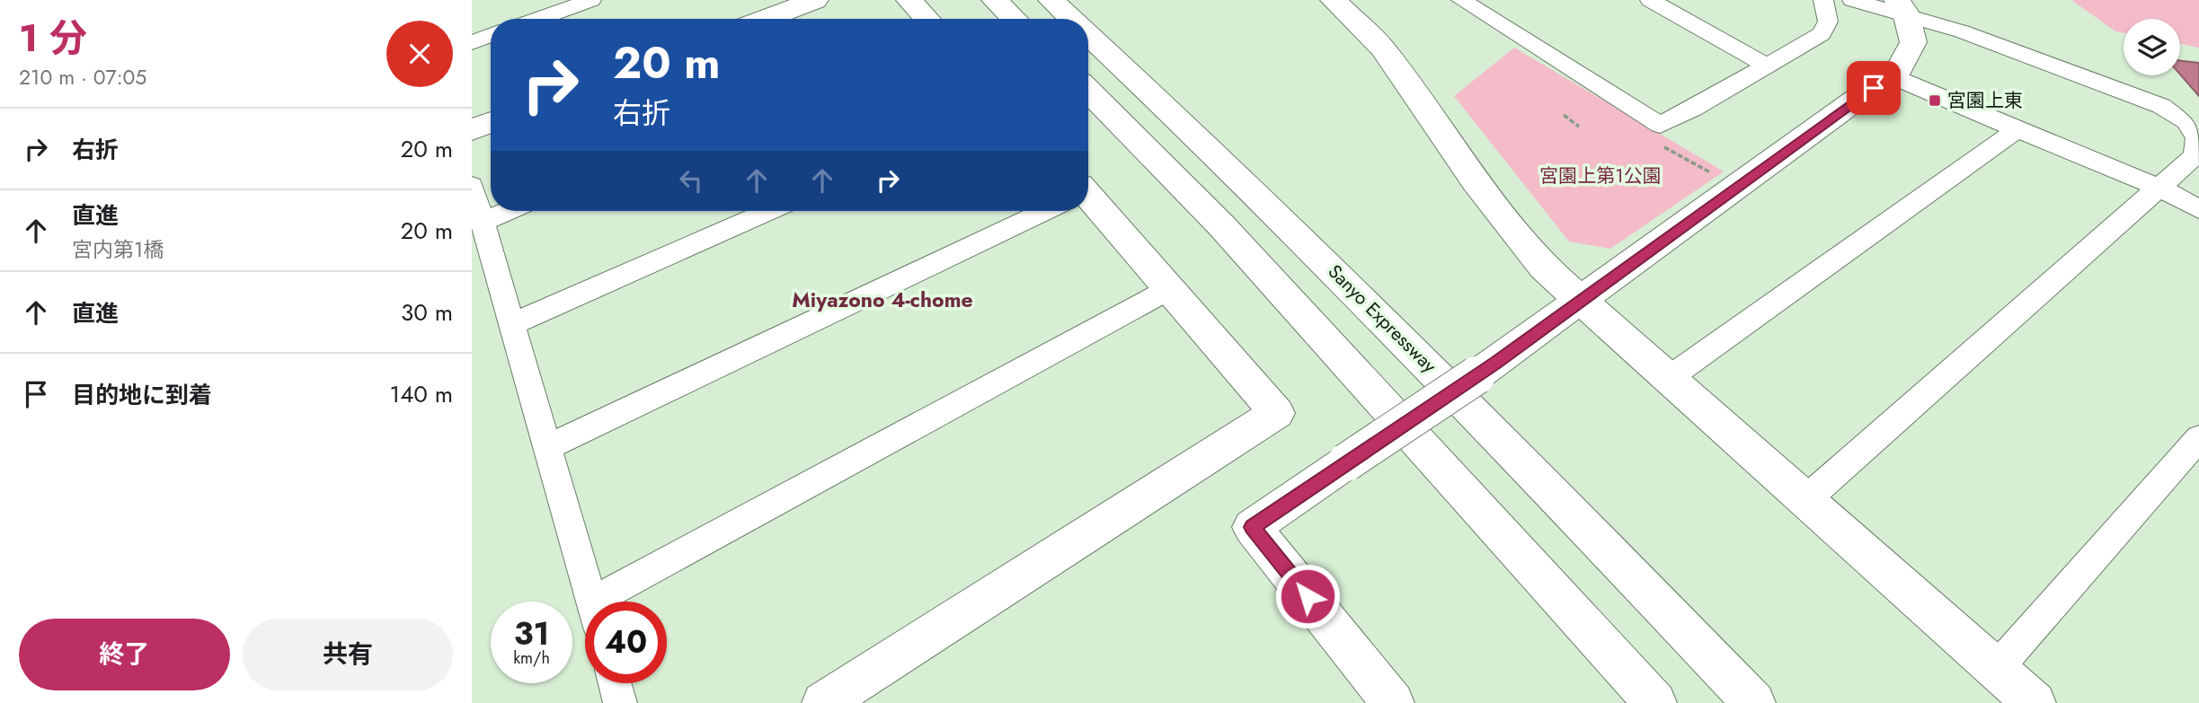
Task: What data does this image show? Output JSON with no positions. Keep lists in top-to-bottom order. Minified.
{"streets":{"main road":["Sanyo Expressway"]},"districts":["Miyazono 4-chome"],"parks":["宮園上第1公園"],"places":{"transit":["宮園上東"]},"page":{"heading":["1 分","210 m · 07:05"],"turn":["20 m","右折"],"list":[{"name":"右折","value":"20 m"},{"name":"直進","note":"宮内第1橋","value":"20 m"},{"name":"直進","value":"30 m"},{"name":"目的地に到着","value":"140 m"}],"speed":"31 km/h","limit":"40","buttons":["終了","共有"]}}
